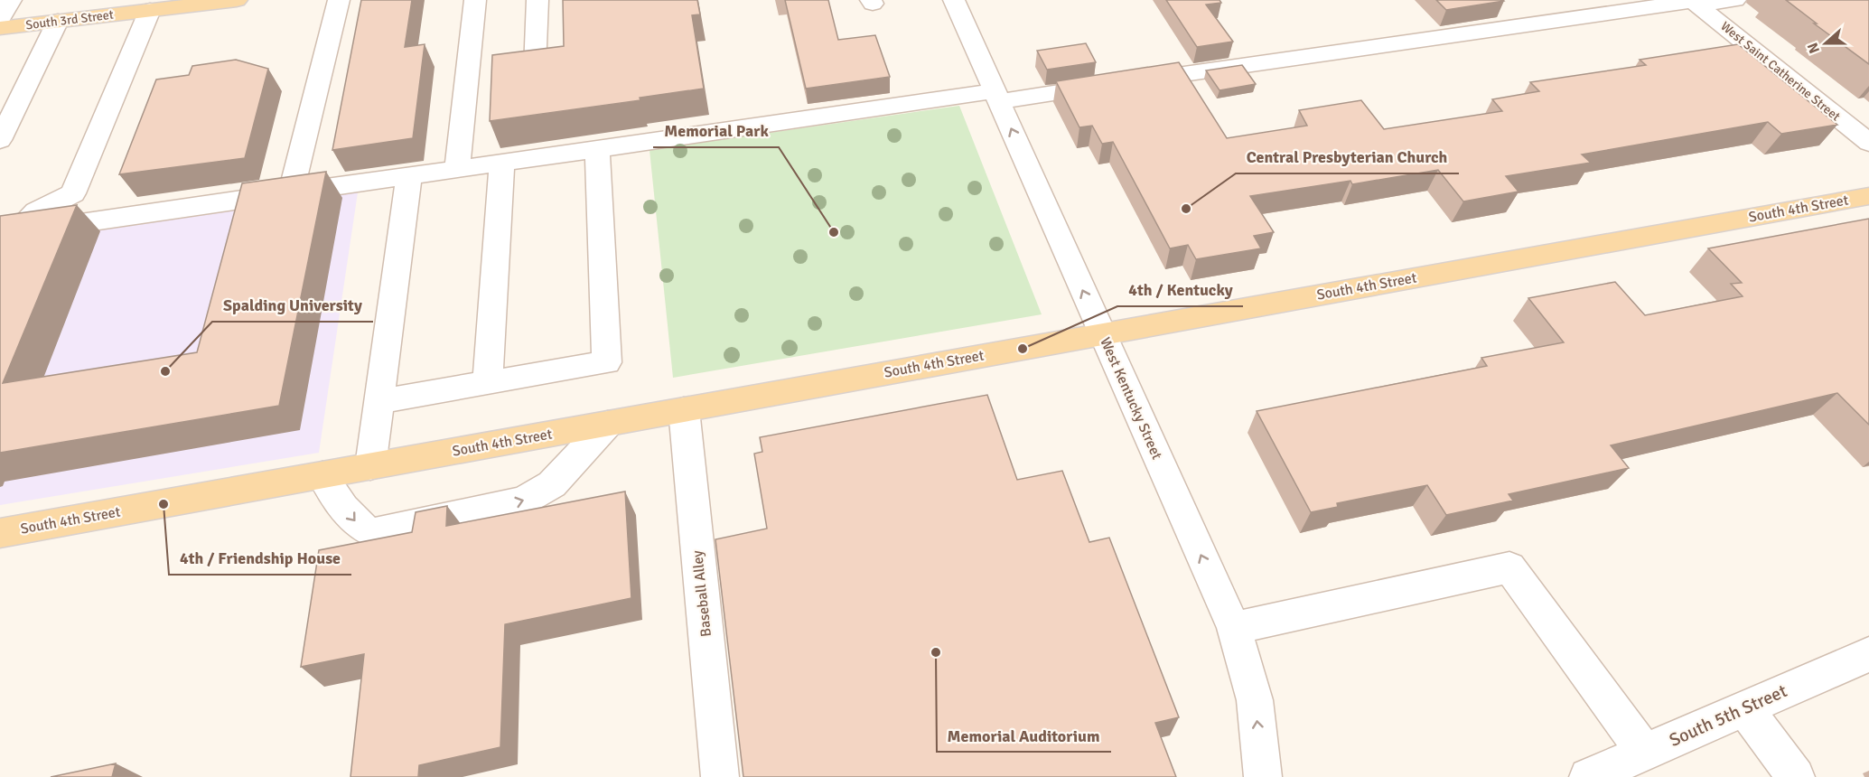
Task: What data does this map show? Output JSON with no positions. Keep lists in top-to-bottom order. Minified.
{"streets":{"main road":["South 3rd Street","South 4th Street"],"street":["West Saint Catherine Street","West Kentucky Street","Baseball Alley","South 5th Street"]},"crossings":[["South 4th Street","West Kentucky Street"],["South 4th Street","Baseball Alley"]],"one_way":["West Kentucky Street"],"places":["Central Presbyterian Church","Memorial Park","4th / Kentucky","Spalding University","4th / Friendship House","Memorial Auditorium"],"north":"left"}
